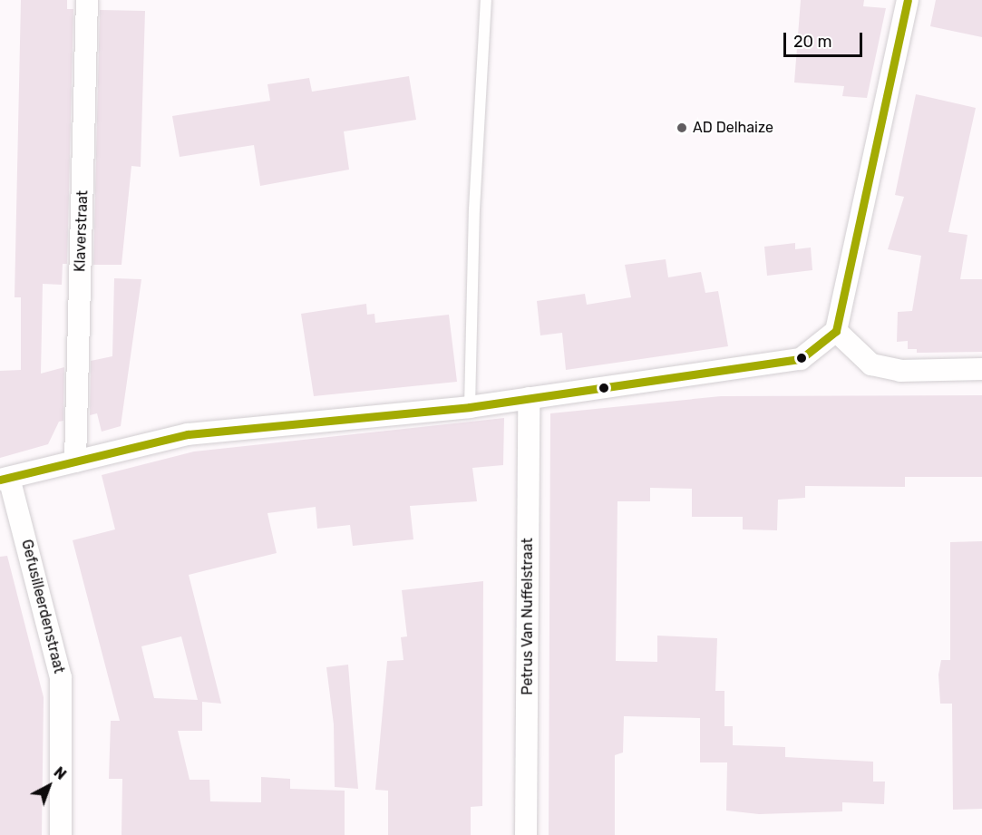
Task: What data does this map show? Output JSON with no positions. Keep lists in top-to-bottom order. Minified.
{"streets":{"street":["Klaverstraat","Gefusilleerdenstraat","Petrus Van Nuffelstraat"]},"places":["AD Delhaize"],"scale_bar":"20 m","north":"top right"}
